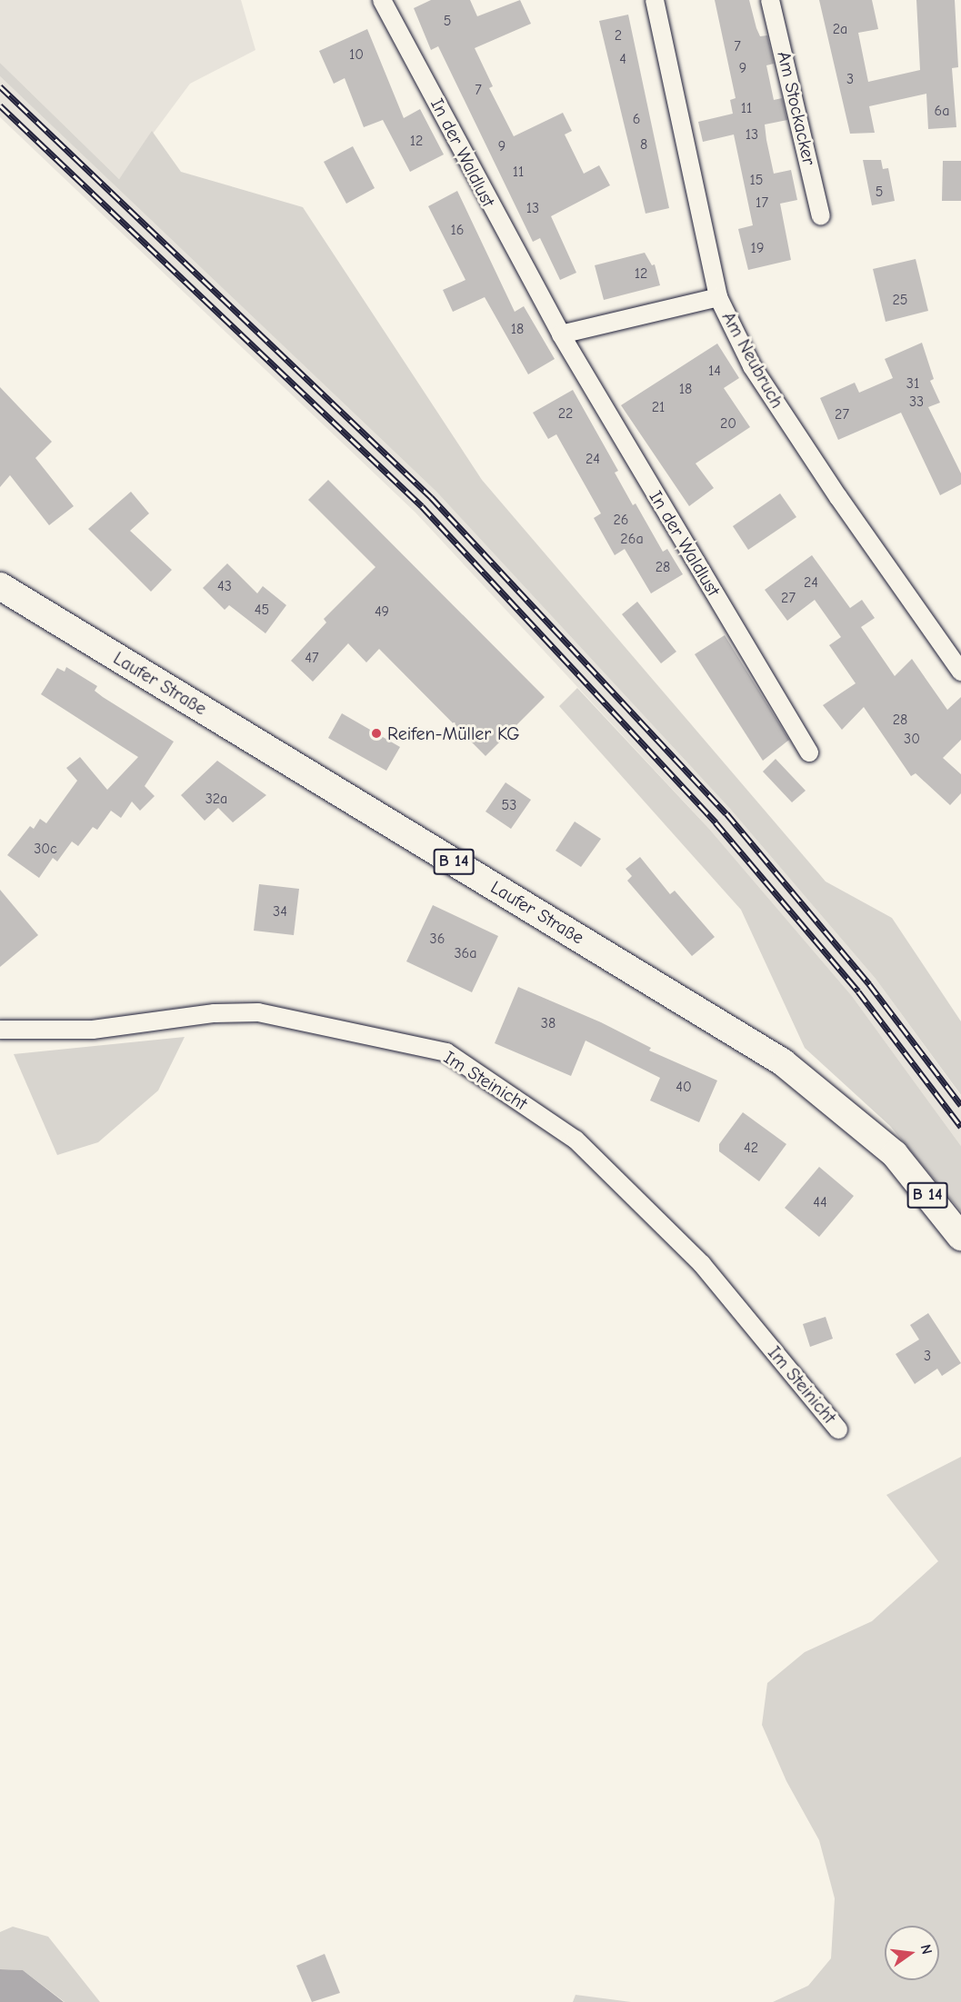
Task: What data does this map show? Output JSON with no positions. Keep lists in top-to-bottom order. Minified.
{"streets":{"main road":["Laufer Straße","B 14"],"street":["Am Stockacker","In der Waldlust","Am Neubruch","Im Steinicht"]},"places":["Reifen-Müller KG"],"house_numbers":["5","2a","2","7","10","4","9","3","7","11","6a","6","13","12","8","9","11","15","5","17","13","16","19","12","25","18","14","31","18","33","21","22","27","20","24","26","26a","28","24","43","27","45","49","47","28","30","32a","53","30c","34","36","36a","38","40","42","44","3"],"north":"right"}
